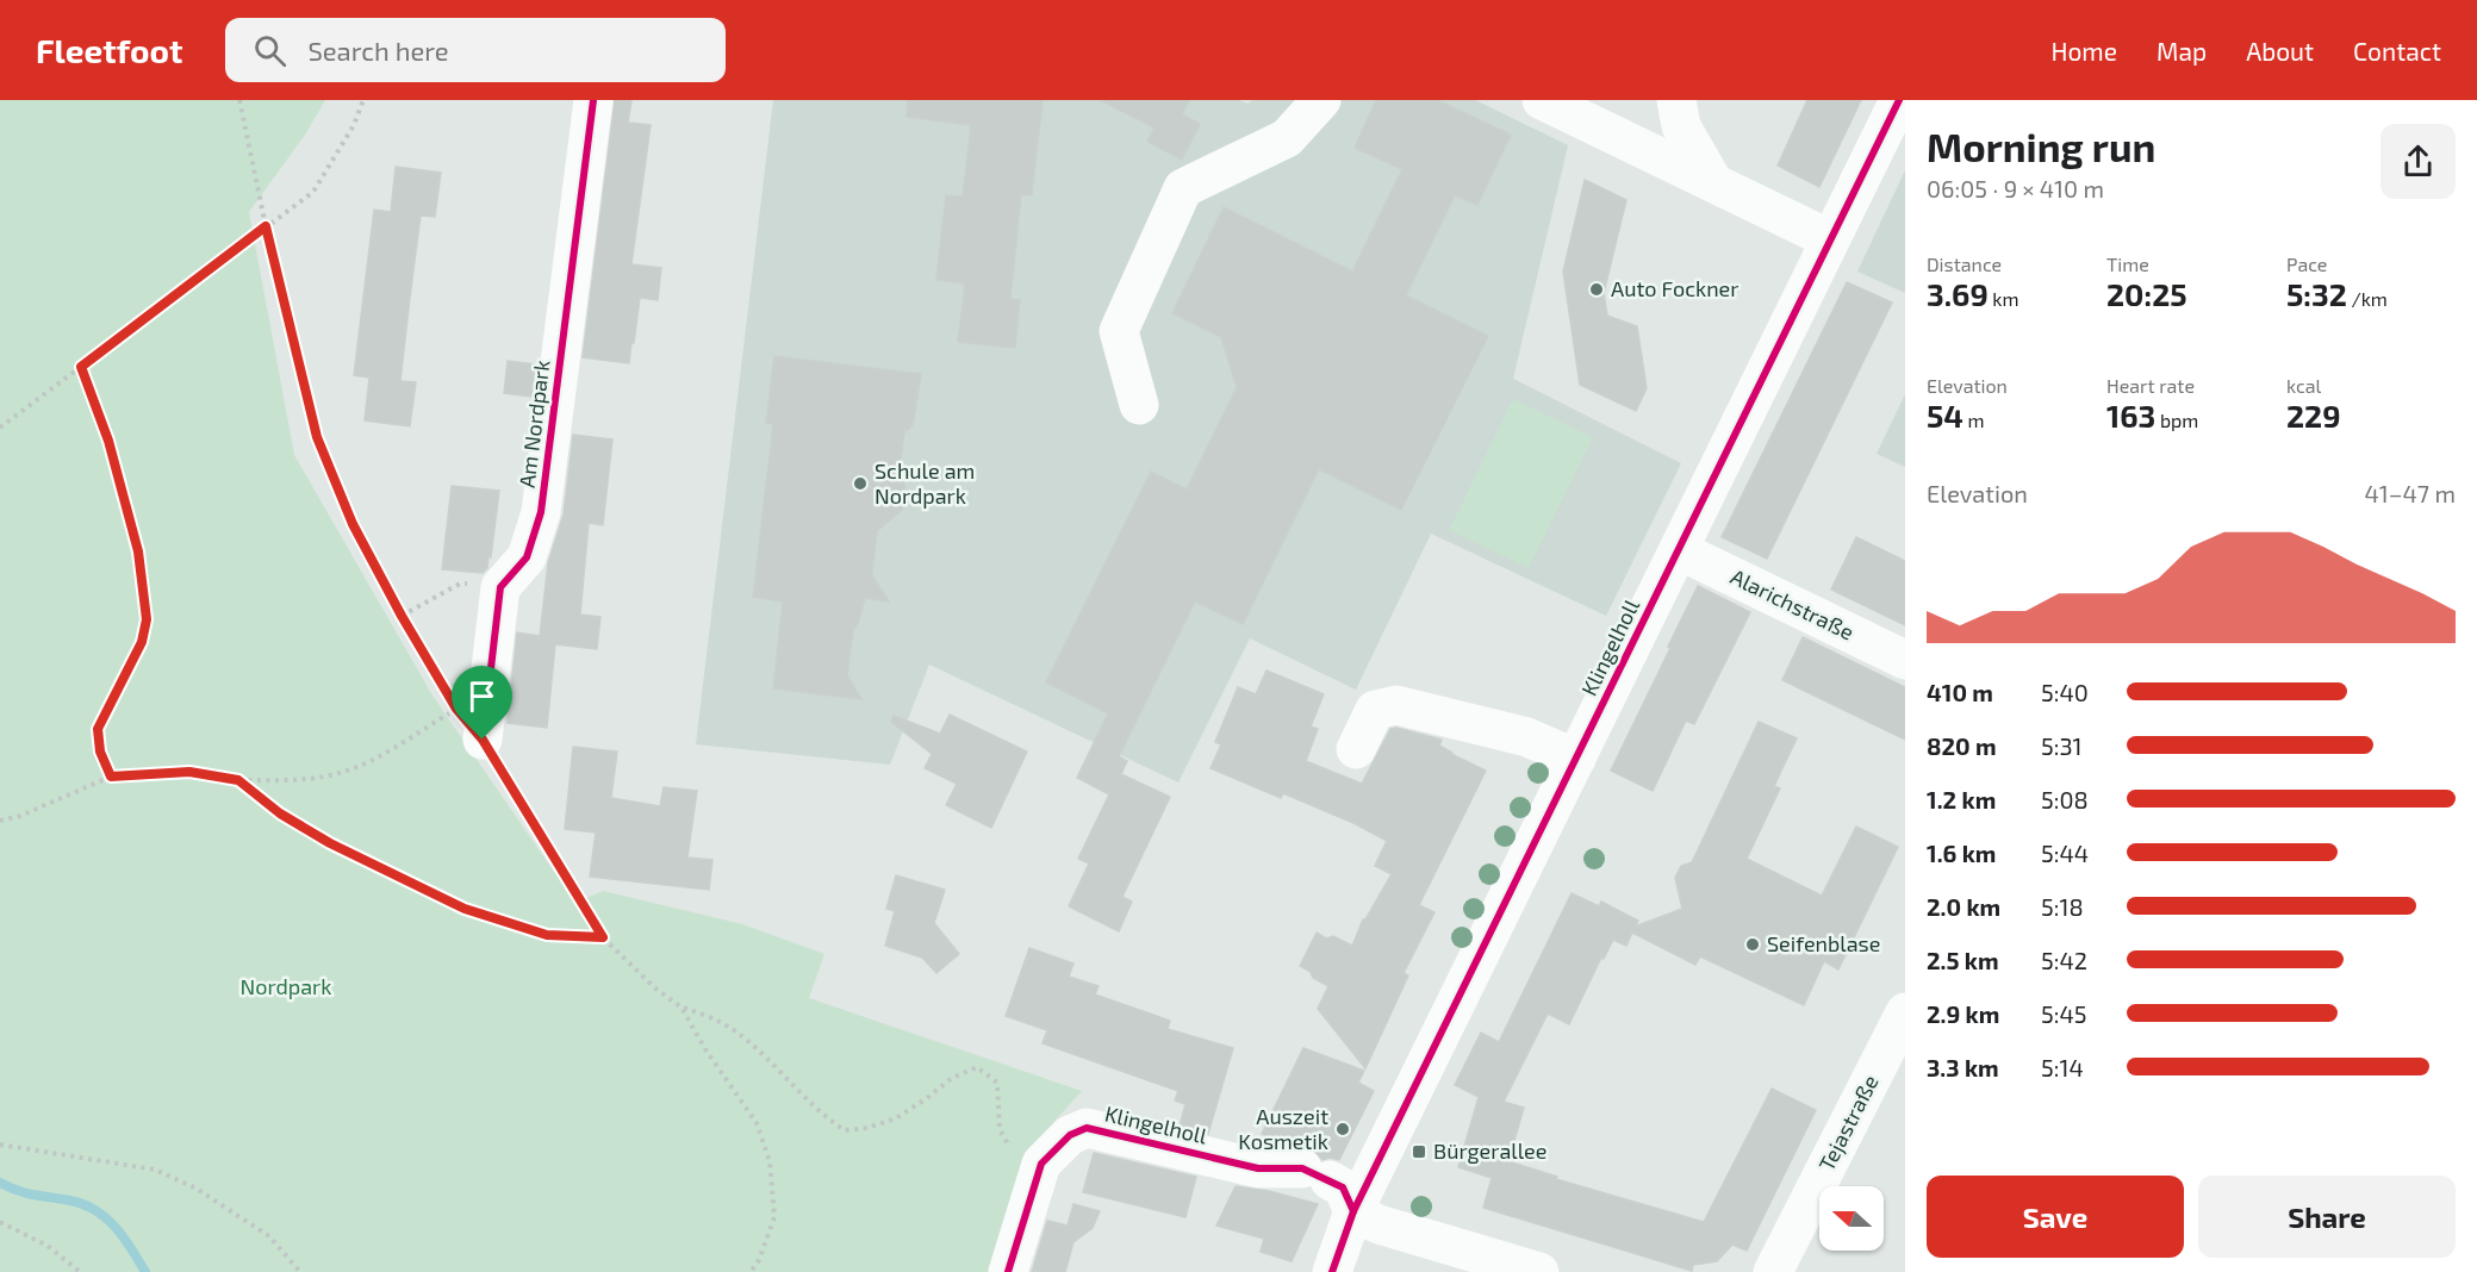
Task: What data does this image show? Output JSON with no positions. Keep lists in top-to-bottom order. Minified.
{"streets":{"street":["Am Nordpark","Alarichstraße","Klingelholl","Tejastraße"]},"crossings":[["Alarichstraße","Klingelholl"]],"parks":["Nordpark"],"places":{"other":["Auto Fockner","Schule am Nordpark","Seifenblase","Auszeit Kosmetik"],"transit":["Bürgerallee"]},"north":"left","page":{"header":"Fleetfoot","search":"Search here","nav":["Home","Map","About","Contact"],"heading":["Morning run","06:05 · 9 × 410 m"],"stats":[["Distance","3.69 km"],["Time","20:25"],["Pace","5:32 /km"],["Elevation","54 m"],["Heart rate","163 bpm"],["kcal","229"]],"chart":["Elevation","41–47 m"],"list":[{"name":"410 m","note":"5:40"},{"name":"820 m","note":"5:31"},{"name":"1.2 km","note":"5:08"},{"name":"1.6 km","note":"5:44"},{"name":"2.0 km","note":"5:18"},{"name":"2.5 km","note":"5:42"},{"name":"2.9 km","note":"5:45"},{"name":"3.3 km","note":"5:14"}],"buttons":["Save","Share"]}}
